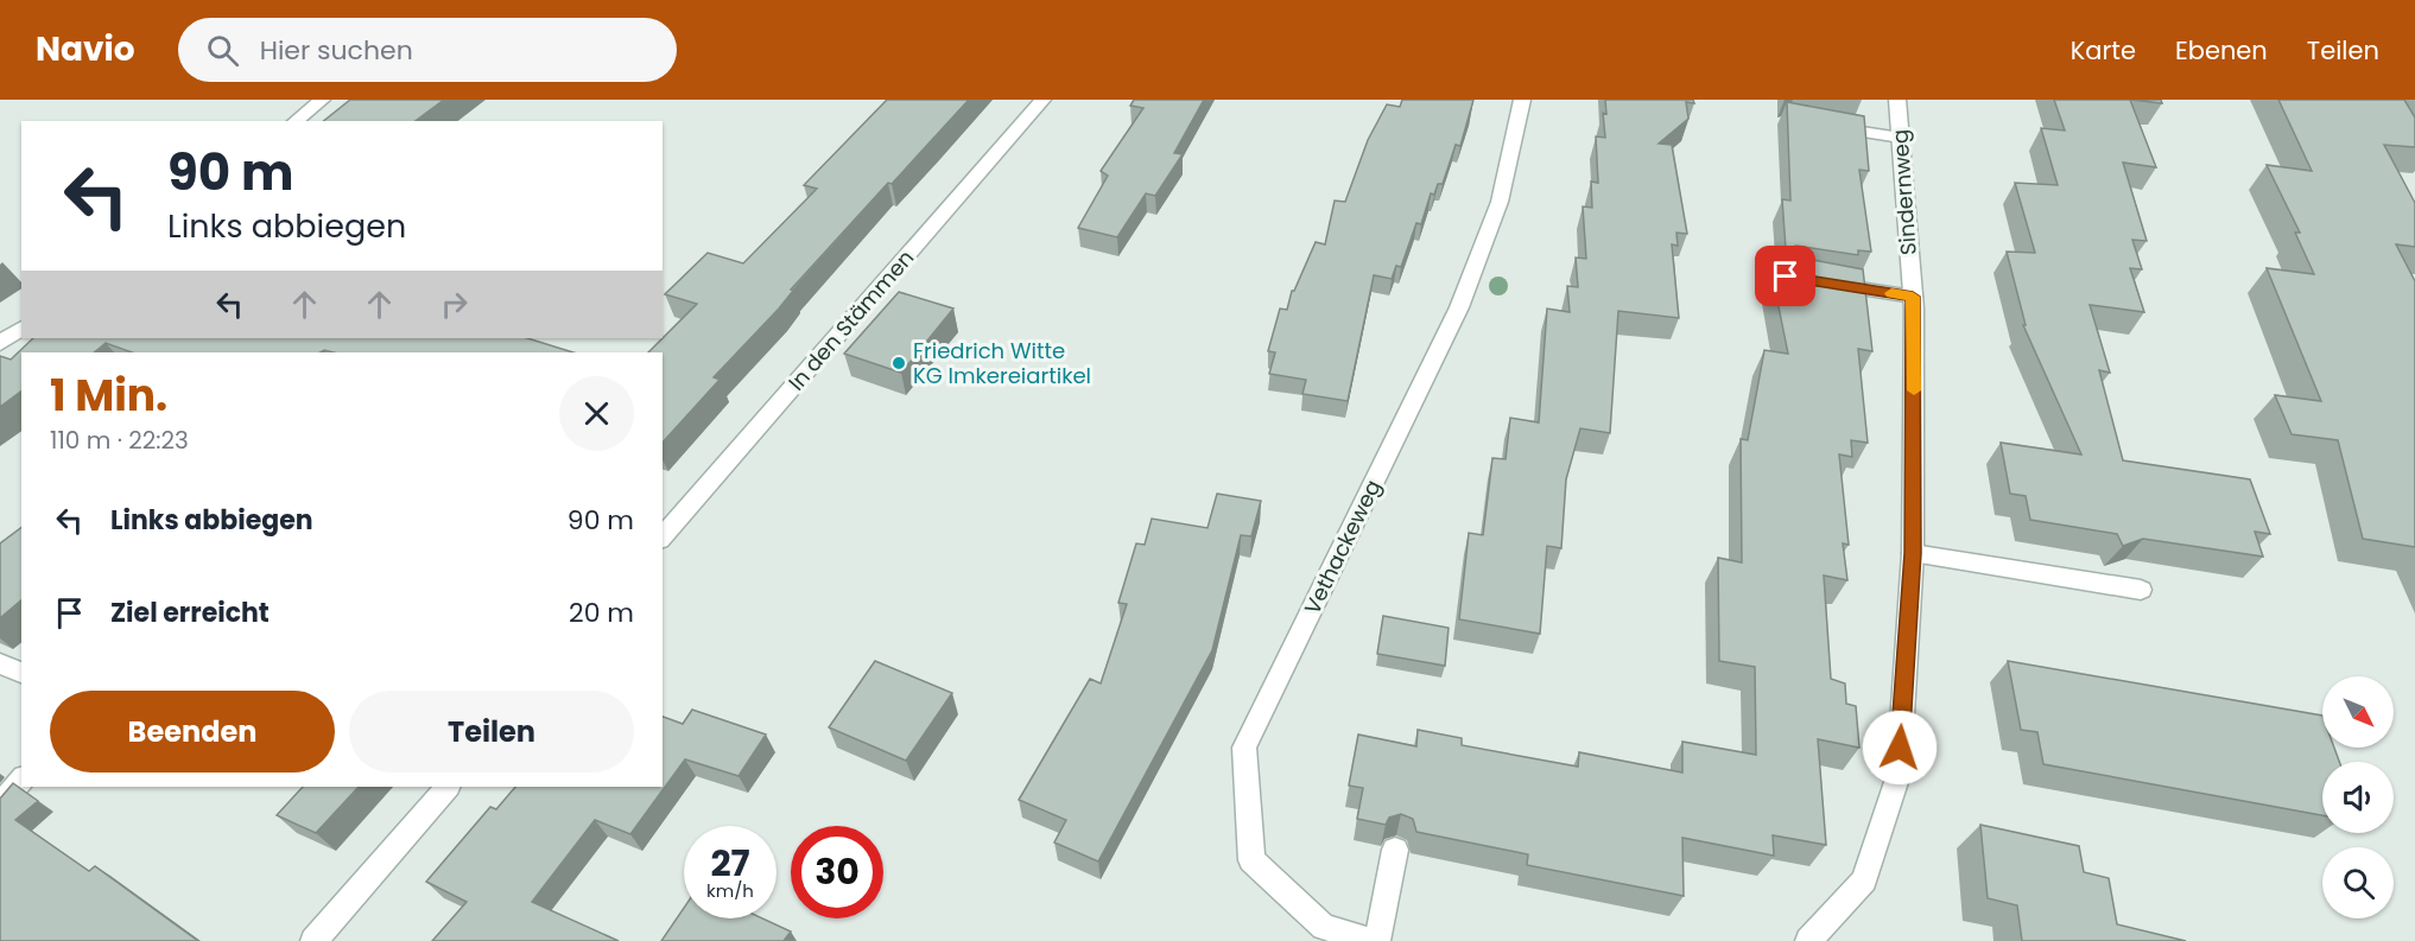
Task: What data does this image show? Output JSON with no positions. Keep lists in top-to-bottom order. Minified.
{"streets":{"street":["Sindernweg","In den Stämmen","Vethackeweg"]},"places":["Friedrich Witte KG Imkereiartikel"],"north":"bottom right","page":{"header":"Navio","search":"Hier suchen","nav":["Karte","Ebenen","Teilen"],"turn":["90 m","Links abbiegen"],"heading":["1 Min.","110 m · 22:23"],"list":[{"name":"Links abbiegen","value":"90 m"},{"name":"Ziel erreicht","value":"20 m"}],"buttons":["Beenden","Teilen"],"speed":"27 km/h","limit":"30"}}
